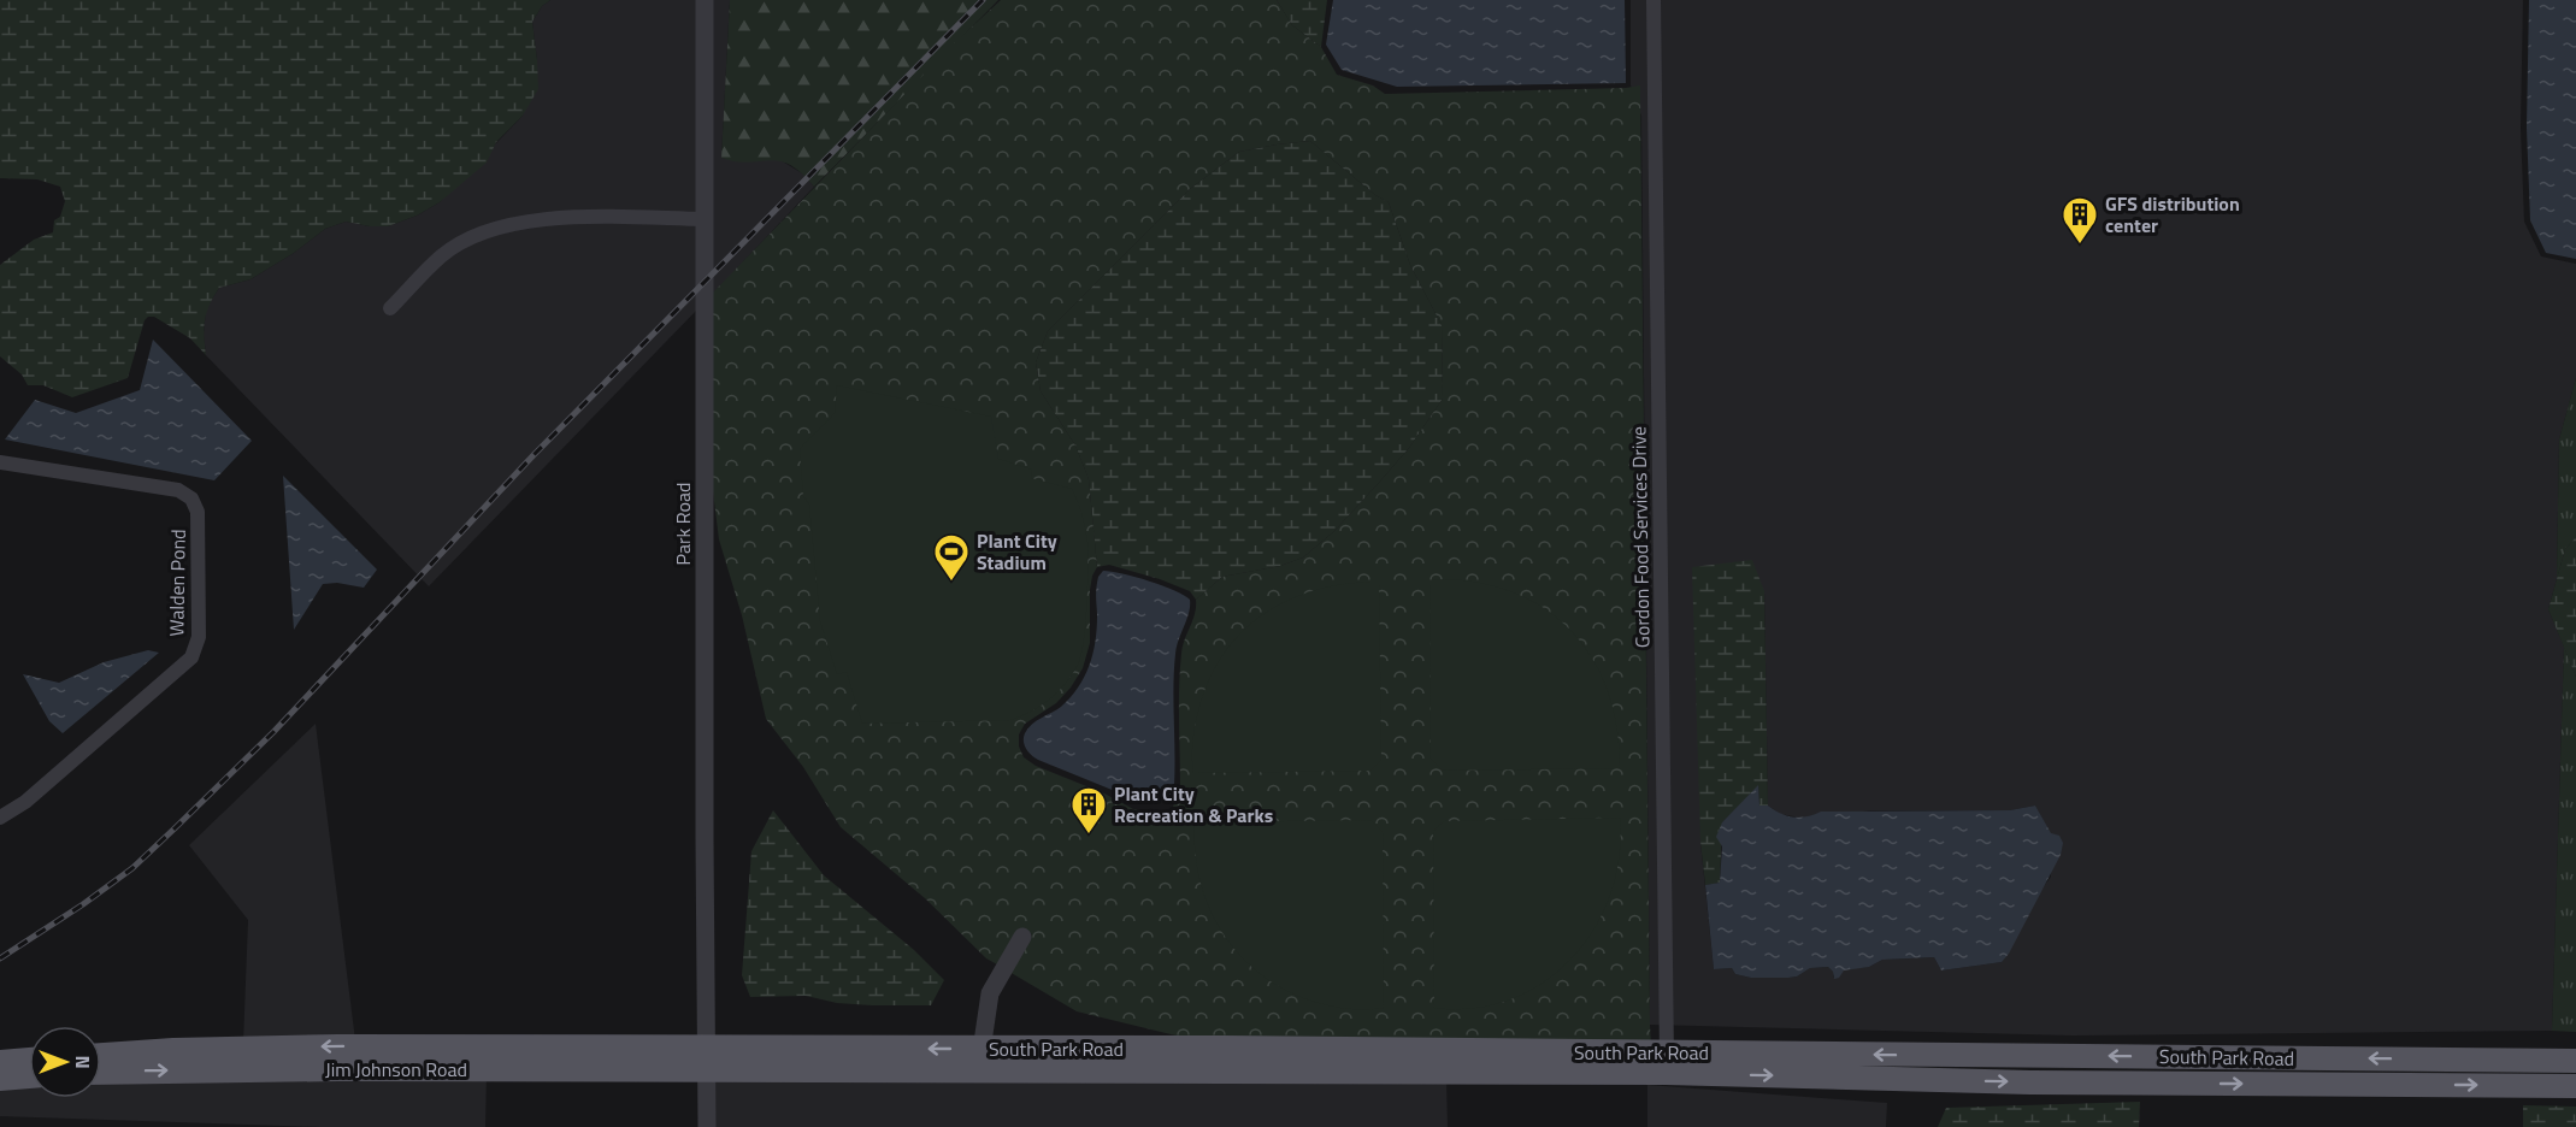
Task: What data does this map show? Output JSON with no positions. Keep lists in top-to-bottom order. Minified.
{"streets":{"main road":["South Park Road","Jim Johnson Road"],"street":["Park Road","Gordon Food Services Drive","Walden Pond"]},"crossings":[["Park Road","South Park Road"],["Park Road","Jim Johnson Road"],["Gordon Food Services Drive","South Park Road"],["South Park Road","Jim Johnson Road"]],"places":{"building":["GFS distribution center","Plant City Recreation & Parks"],"sports":["Plant City Stadium"]},"north":"right"}
